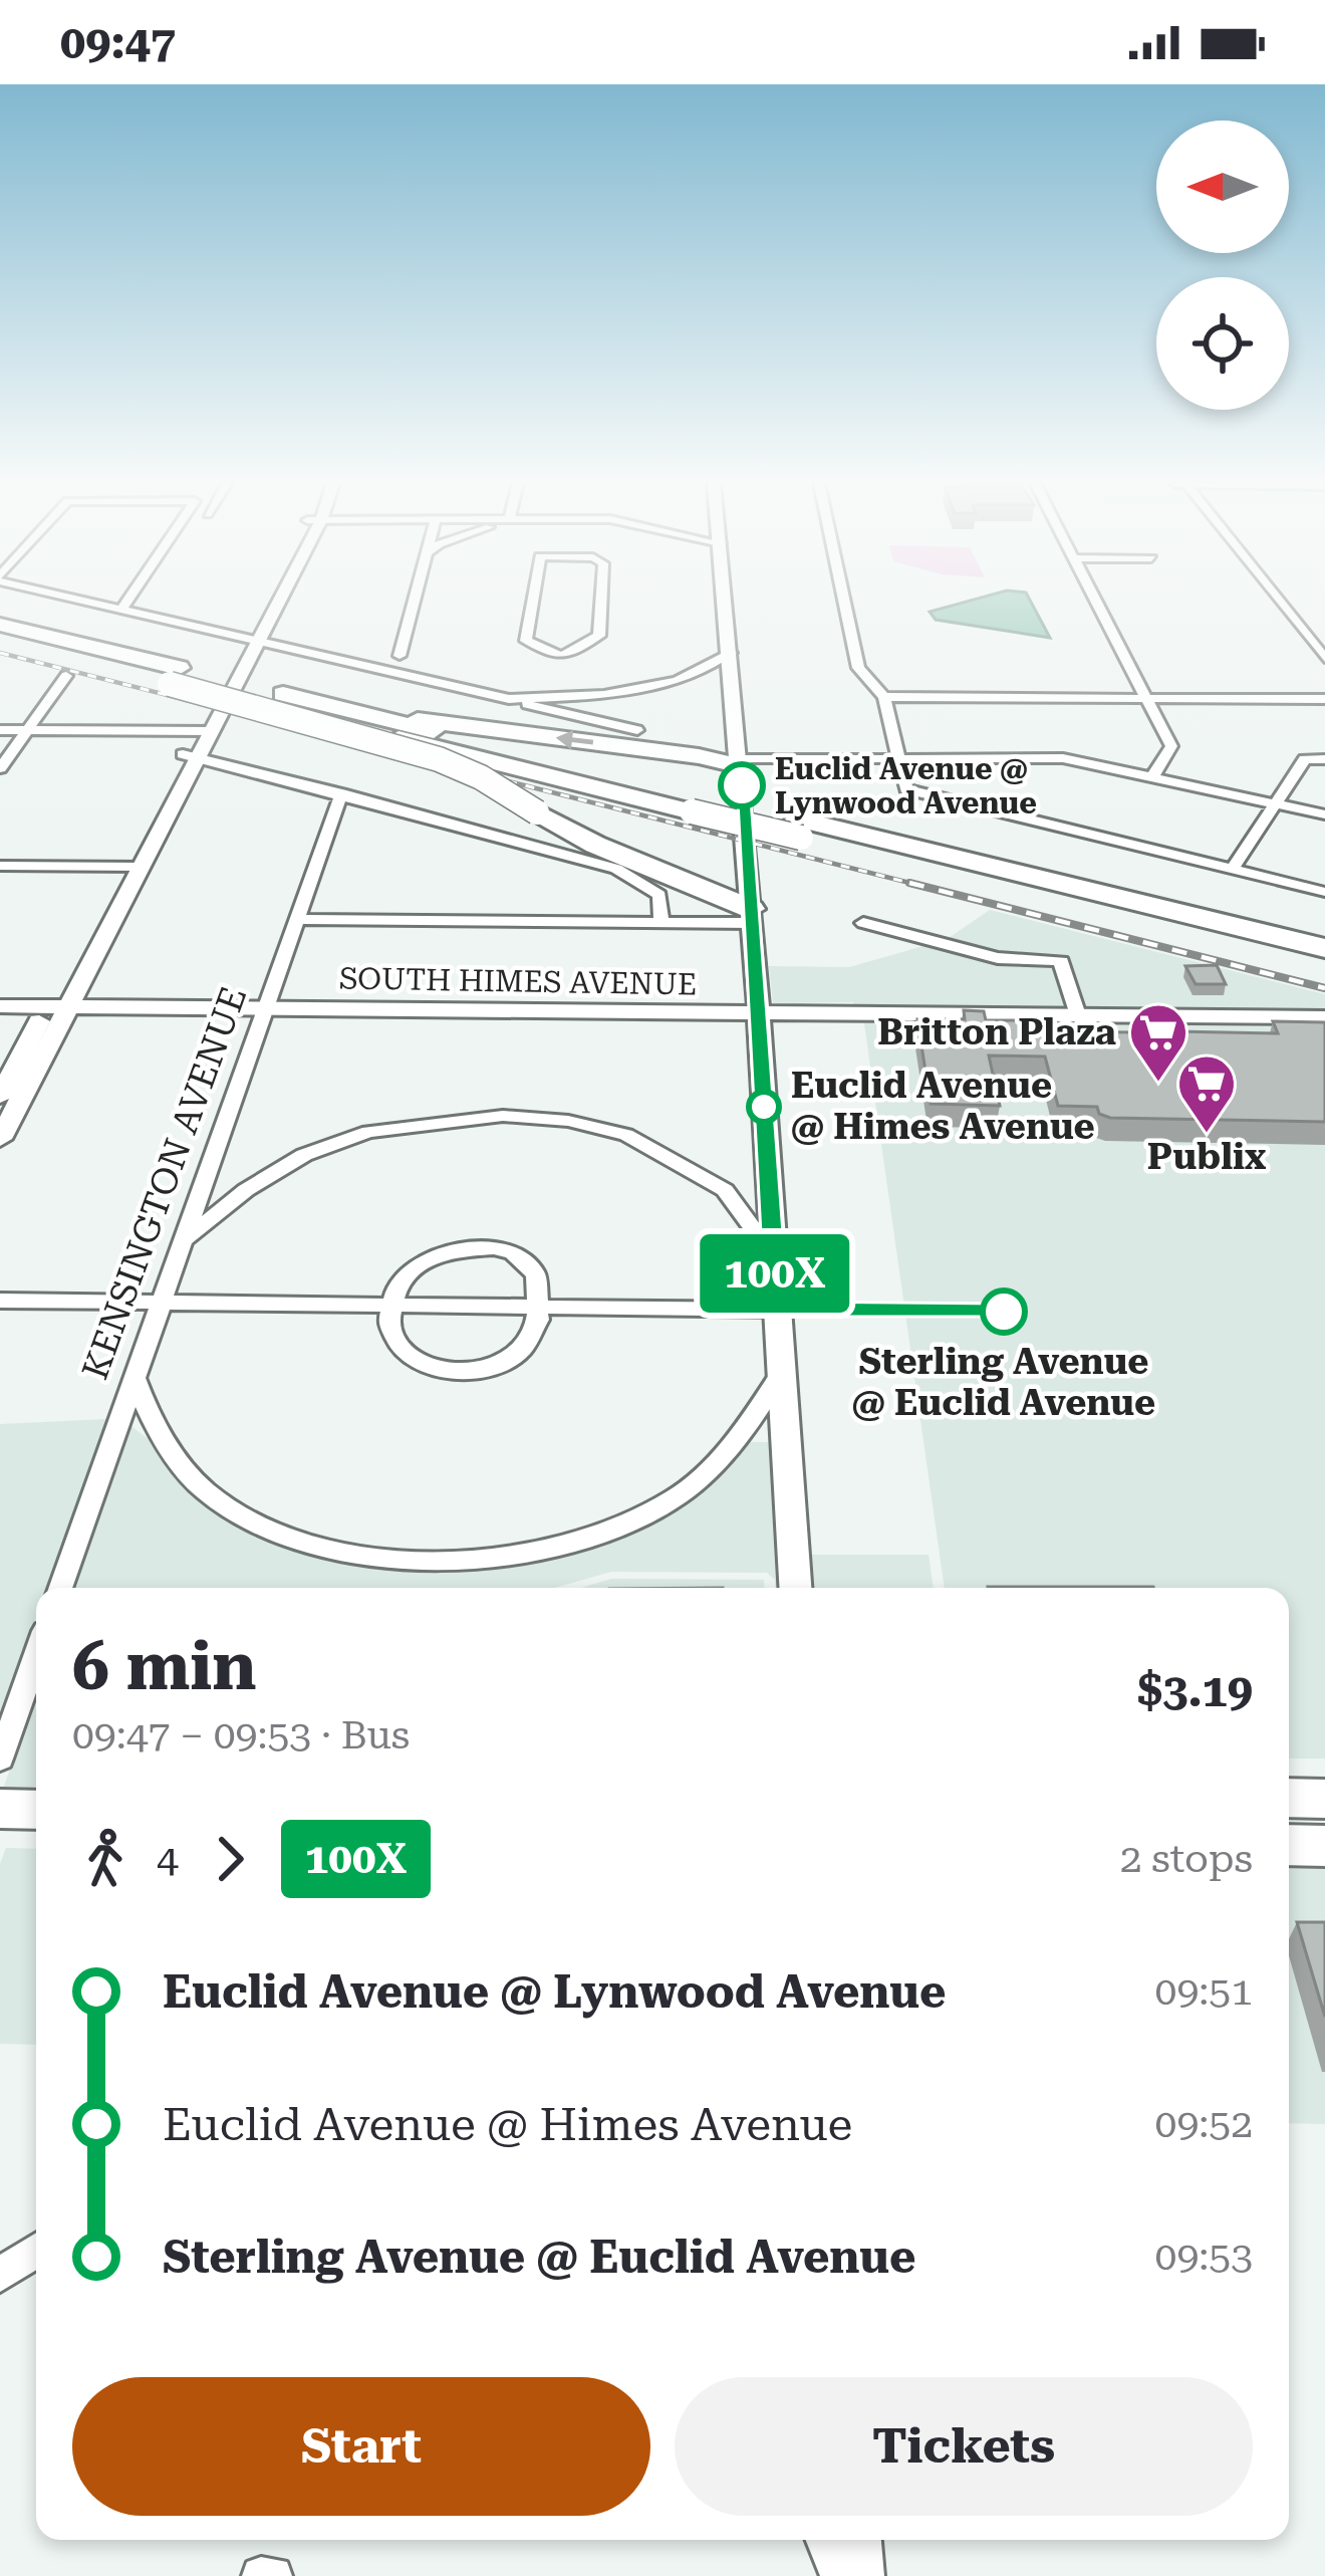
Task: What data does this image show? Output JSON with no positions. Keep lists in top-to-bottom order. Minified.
{"streets":{"street":["SOUTH HIMES AVENUE","KENSINGTON AVENUE"]},"crossings":[["SOUTH HIMES AVENUE","KENSINGTON AVENUE"]],"places":{"other":["Euclid Avenue @ Lynwood Avenue","Euclid Avenue @ Himes Avenue","Sterling Avenue @ Euclid Avenue"],"supermarket":["Britton Plaza","Publix"]},"lines":["bus line 100X"],"north":"left","page":{"status":"09:47","on_map":"100X","heading":["6 min","09:47 – 09:53 · Bus","$3.19"],"legs":["4","100X","2 stops"],"list":[{"name":"Euclid Avenue @ Lynwood Avenue","value":"09:51"},{"name":"Euclid Avenue @ Himes Avenue","value":"09:52"},{"name":"Sterling Avenue @ Euclid Avenue","value":"09:53"}],"buttons":["Start","Tickets"]}}
